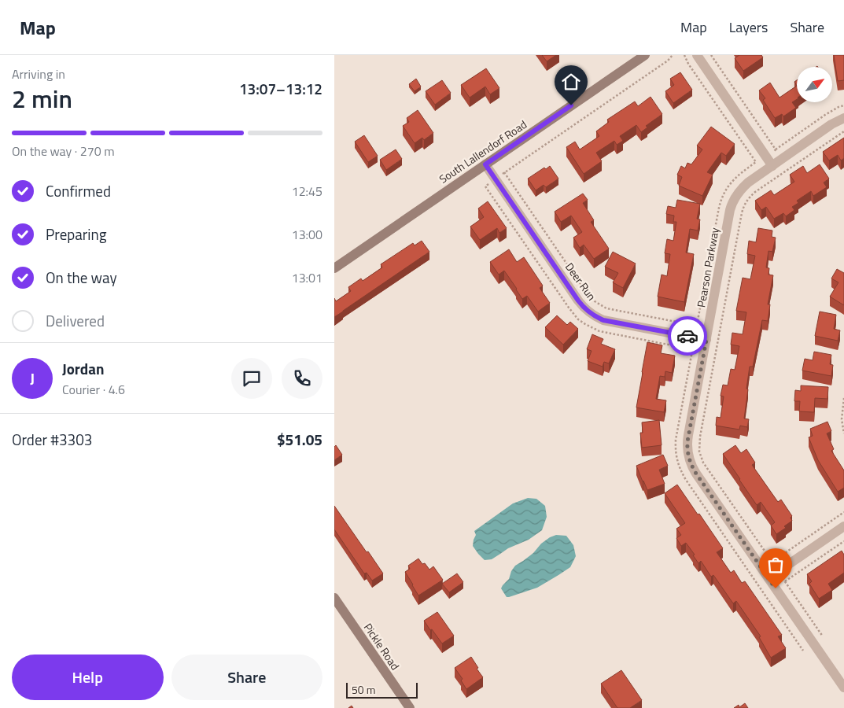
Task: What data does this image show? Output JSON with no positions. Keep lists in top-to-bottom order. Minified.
{"streets":{"street":["South Lallendorf Road","Pearson Parkway","Deer Run","Pickle Road"]},"crossings":[["South Lallendorf Road","Deer Run"],["Pearson Parkway","Deer Run"]],"scale_bar":"50 m","north":"top right","page":{"header":"Map","nav":["Map","Layers","Share"],"heading":["2 min","Arriving in","13:07–13:12"],"panel":["Jordan","Courier · 4.6","Order #3303","$51.05"],"bar":"On the way · 270 m","list":[["Confirmed","12:45"],["Preparing","13:00"],["On the way","13:01"],"Delivered"],"round":"J","buttons":["Help","Share"],"scale":"50 m"}}
